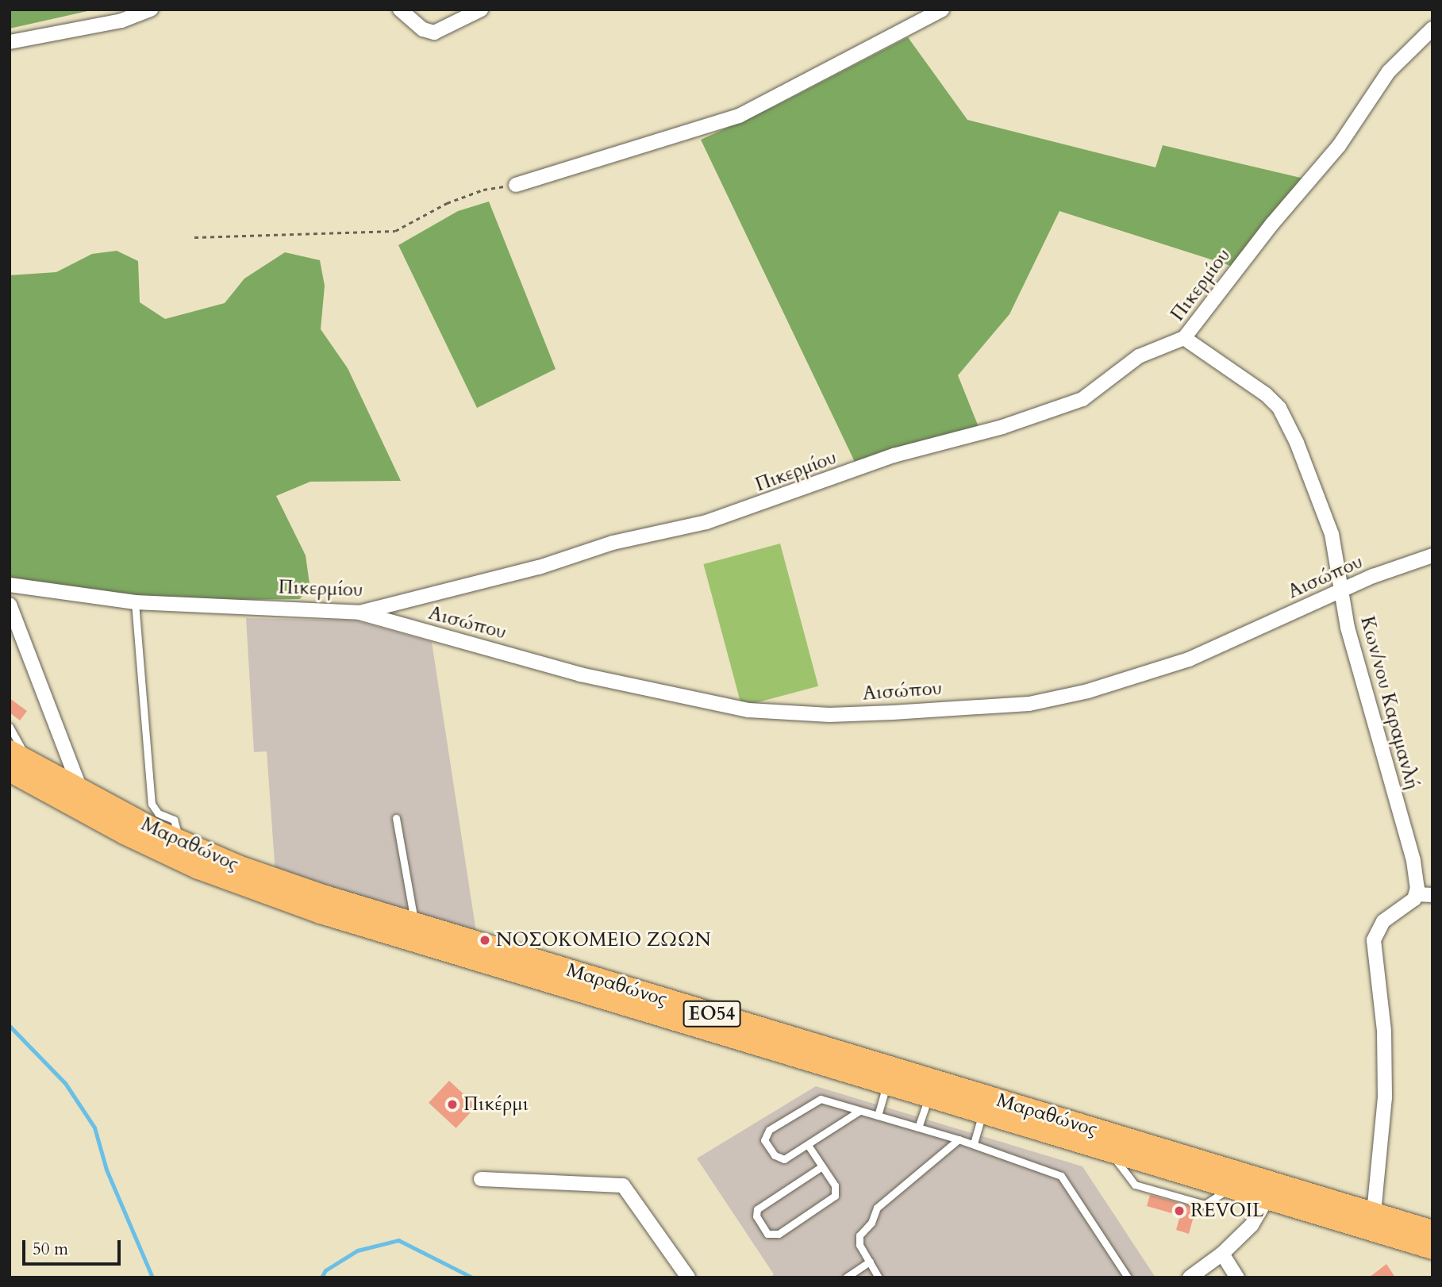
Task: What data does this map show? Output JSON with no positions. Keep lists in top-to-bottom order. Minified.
{"streets":{"main road":["Μαραθώνος","ΕΟ54"],"street":["Πικερμίου","Αισώπου","Κων/νου Καραμανλή"]},"crossings":[["Πικερμίου","Αισώπου"],["Πικερμίου","Κων/νου Καραμανλή"],["Αισώπου","Κων/νου Καραμανλή"]],"places":["ΝΟΣΟΚΟΜΕΙΟ ΖΩΩΝ","Πικέρμι","REVOIL"],"scale_bar":"50 m"}
